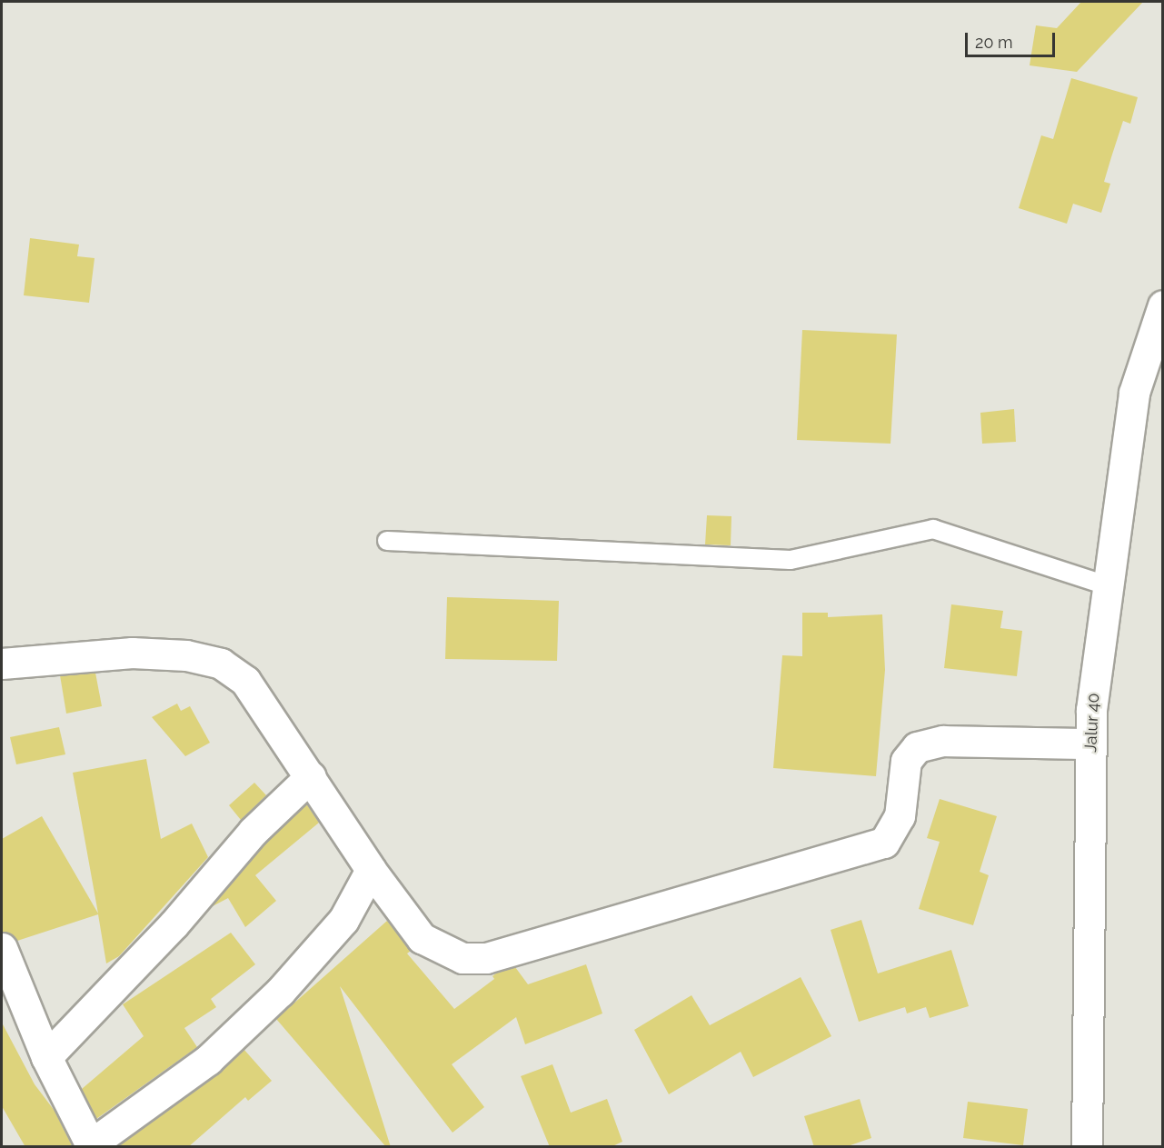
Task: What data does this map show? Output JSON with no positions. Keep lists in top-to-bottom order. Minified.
{"streets":{"main road":["Jalur 40"]},"scale_bar":"20 m"}
